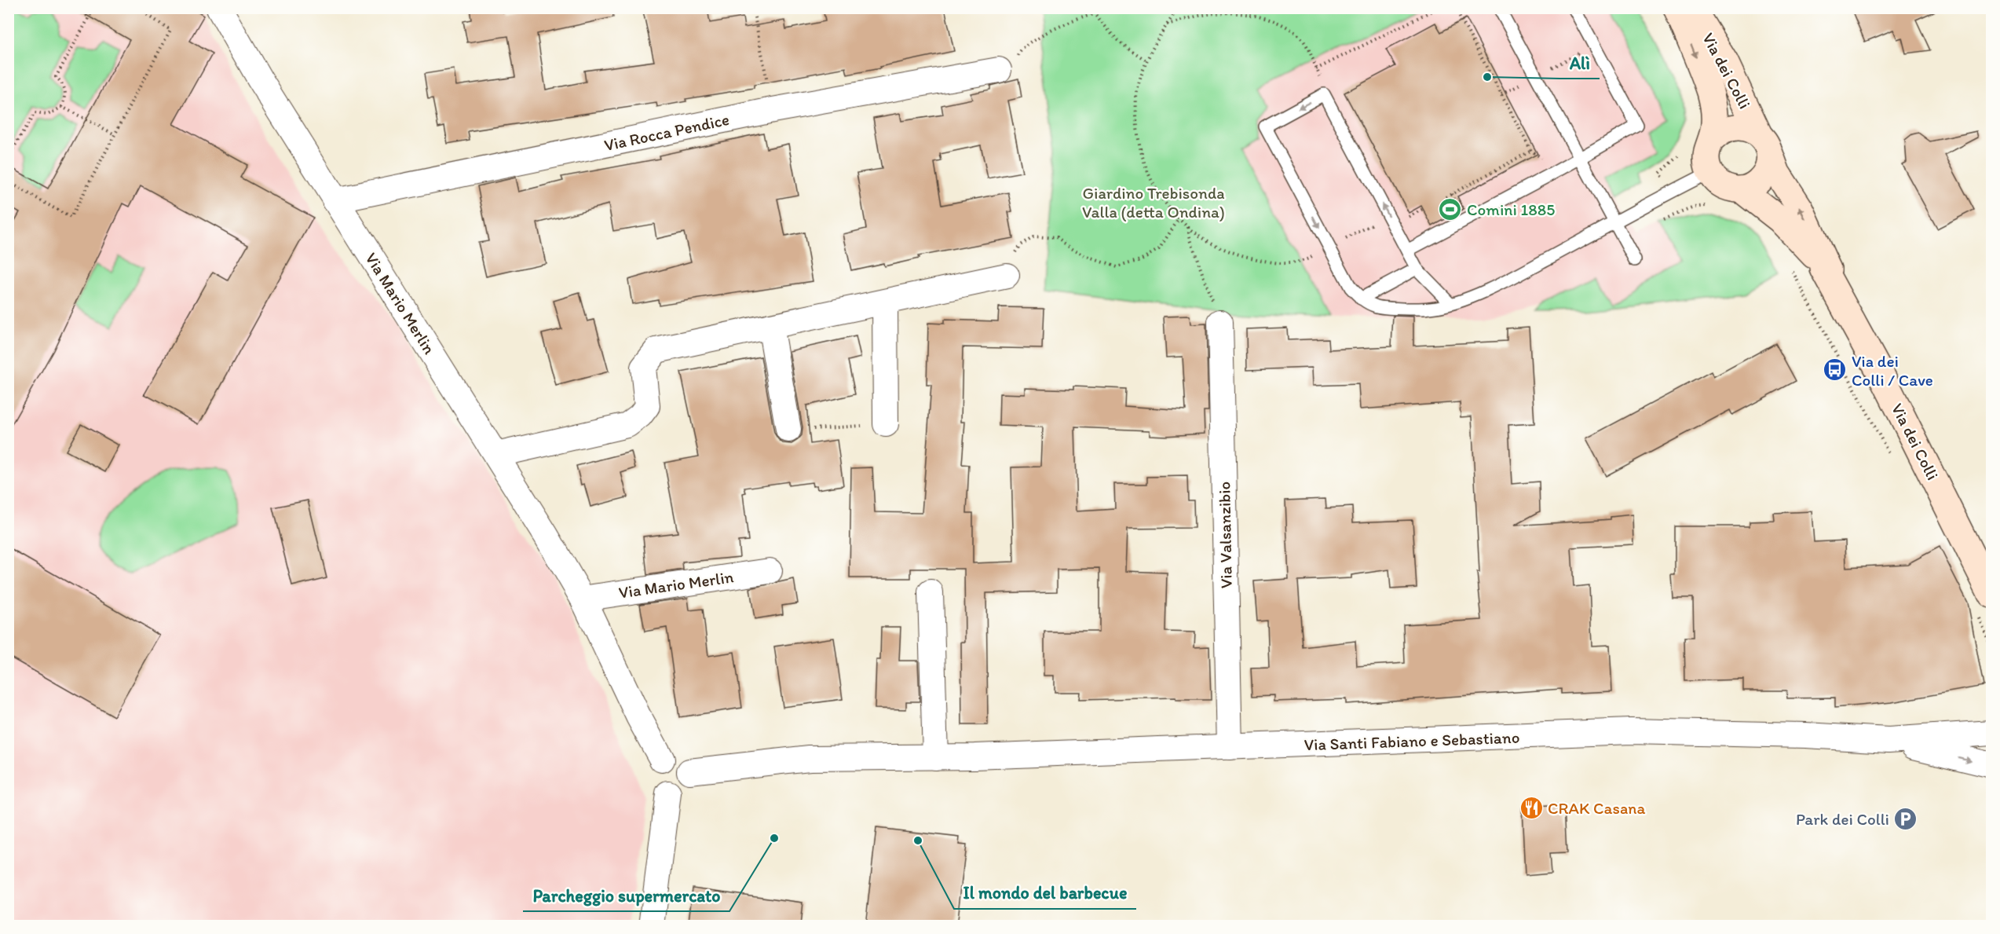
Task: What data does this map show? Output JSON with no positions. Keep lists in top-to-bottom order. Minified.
{"streets":{"main road":["Via dei Colli"],"street":["Via Rocca Pendice","Via Mario Merlin","Via Valsanzibio","Via Santi Fabiano e Sebastiano"]},"crossings":[["Via Rocca Pendice","Via Mario Merlin"],["Via Mario Merlin","Via Santi Fabiano e Sebastiano"],["Via Valsanzibio","Via Santi Fabiano e Sebastiano"]],"parks":["Giardino Trebisonda Valla (detta Ondina)"],"places":{"other":["Alì","Parcheggio supermercato","Il mondo del barbecue"],"sports":["Comini 1885"],"bus stop":["Via dei Colli / Cave"],"restaurant":["CRAK Casana"],"parking":["Park dei Colli"]}}
